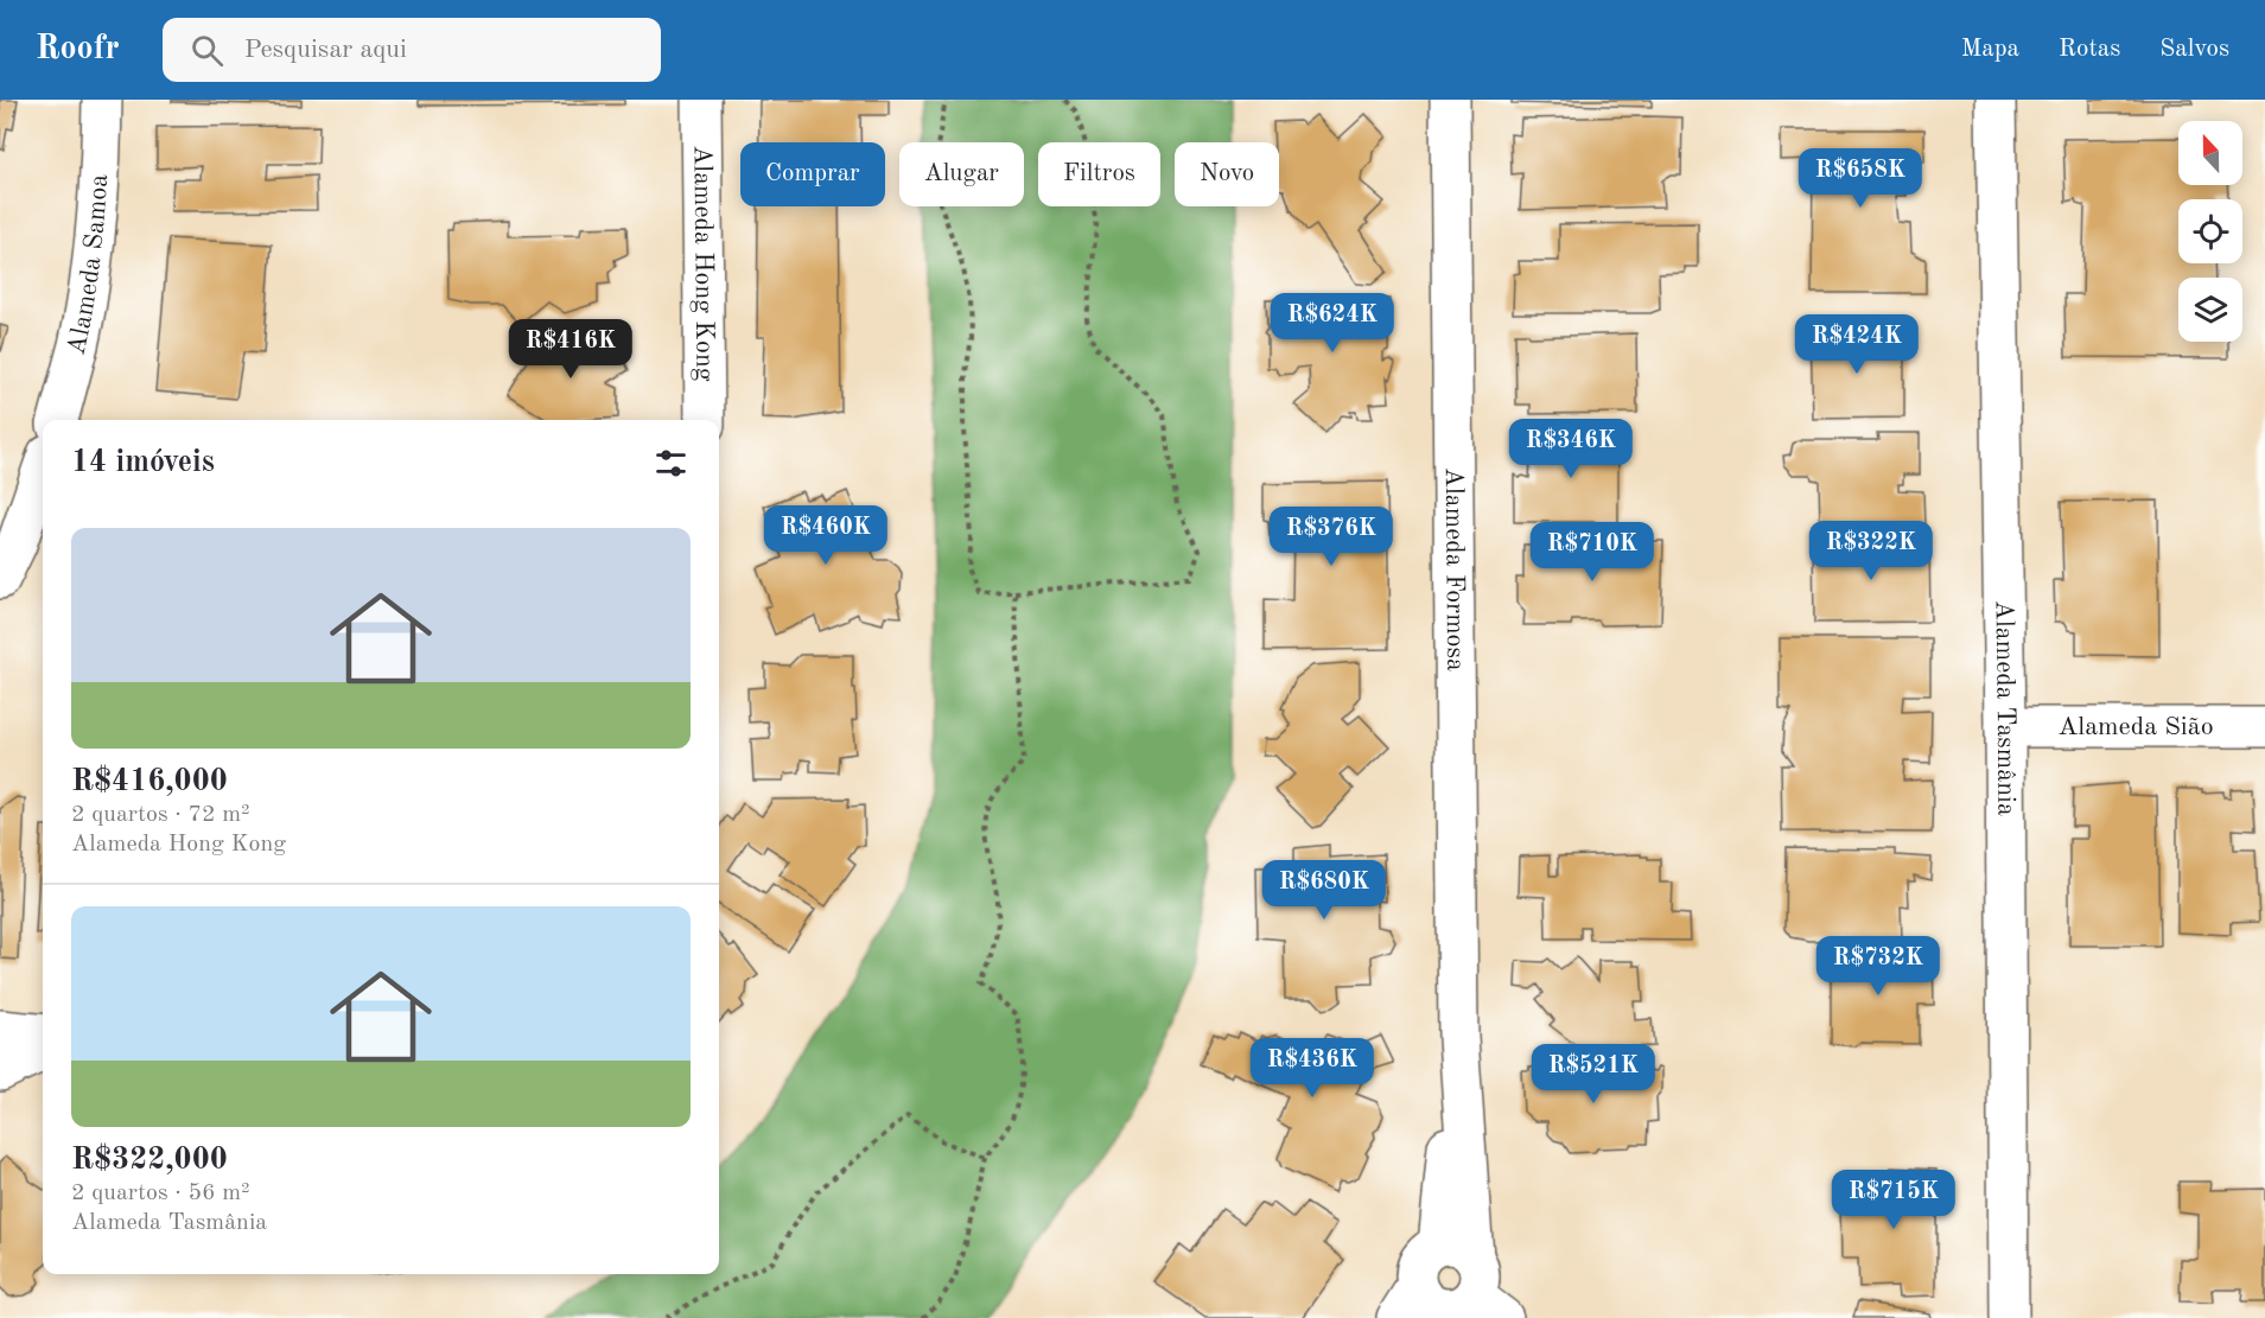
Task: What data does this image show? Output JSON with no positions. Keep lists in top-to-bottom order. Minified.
{"streets":{"street":["Alameda Hong Kong","Alameda Samoa","Alameda Formosa","Alameda Tasmânia","Alameda Sião"]},"crossings":[["Alameda Tasmânia","Alameda Sião"]],"north":"top","page":{"header":"Roofr","search":"Pesquisar aqui","nav":["Mapa","Rotas","Salvos"],"chip":["Comprar","Alugar","Filtros","Novo"],"price":["R$658K","R$624K","R$424K","R$416K","R$346K","R$460K","R$376K","R$322K","R$710K","R$680K","R$732K","R$436K","R$521K","R$715K"],"heading":"14 imóveis","list":[{"name":"R$416,000","note":"2 quartos · 72 m² · Alameda Hong Kong"},{"name":"R$322,000","note":"2 quartos · 56 m² · Alameda Tasmânia"}]}}
